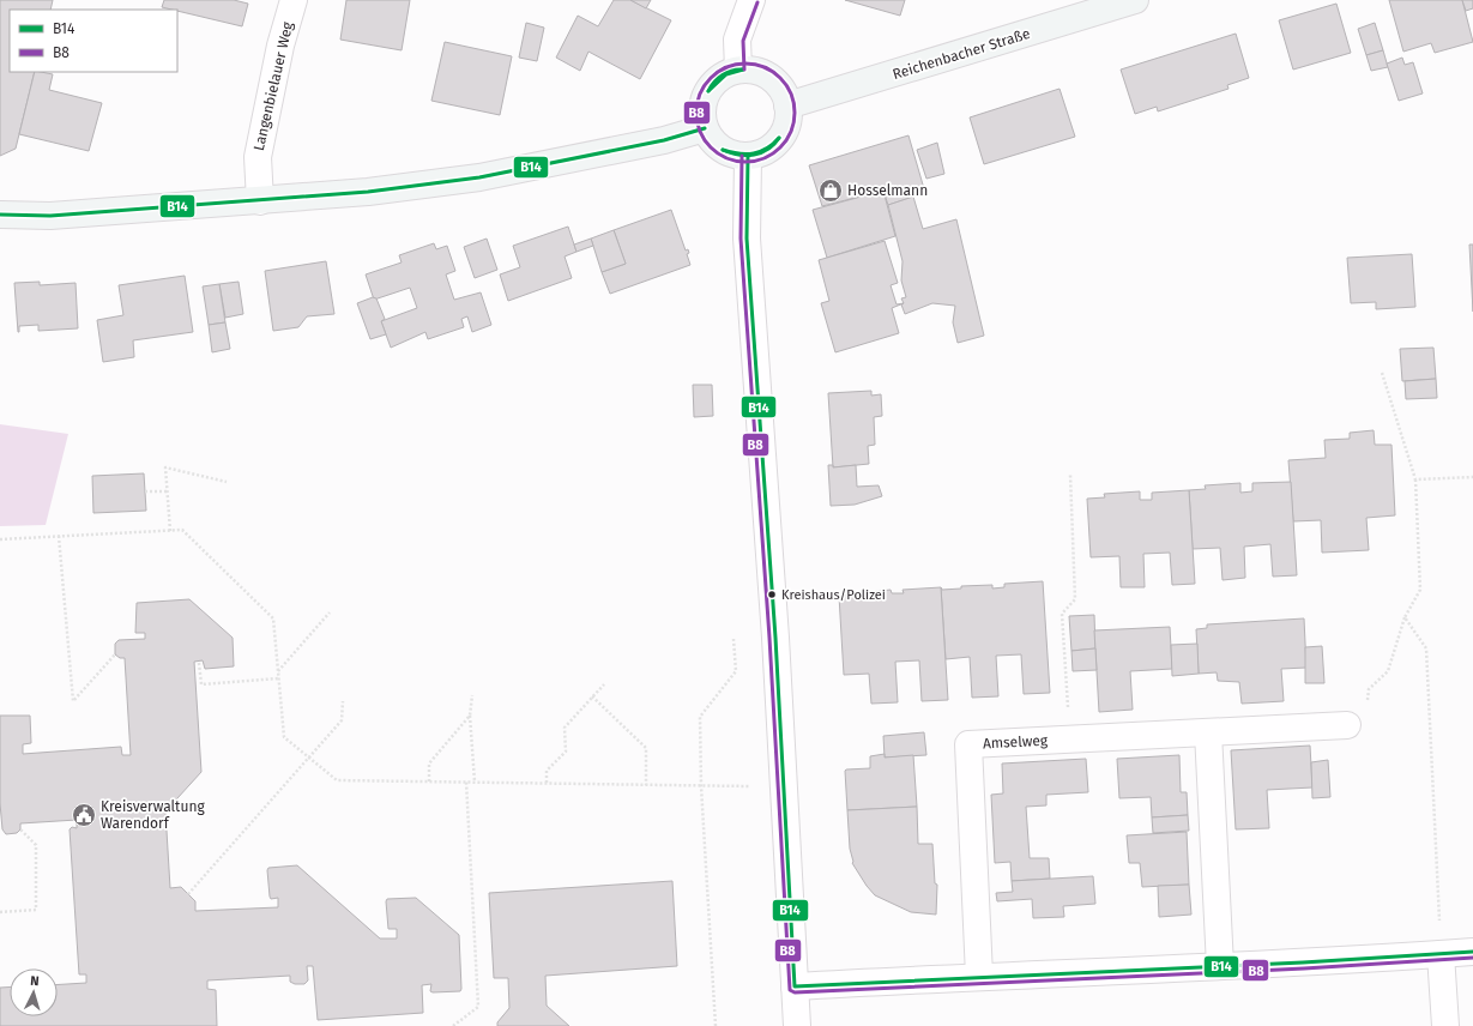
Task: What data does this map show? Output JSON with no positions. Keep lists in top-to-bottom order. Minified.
{"streets":{"street":["Reichenbacher Straße","Langenbielauer Weg","Amselweg"]},"places":{"shop":["Hosselmann"],"other":["Kreishaus/Polizei"],"public building":["Kreisverwaltung Warendorf"]},"lines":["transit line B8","transit line B14"],"legend":["B14","B8"],"north":"top"}
